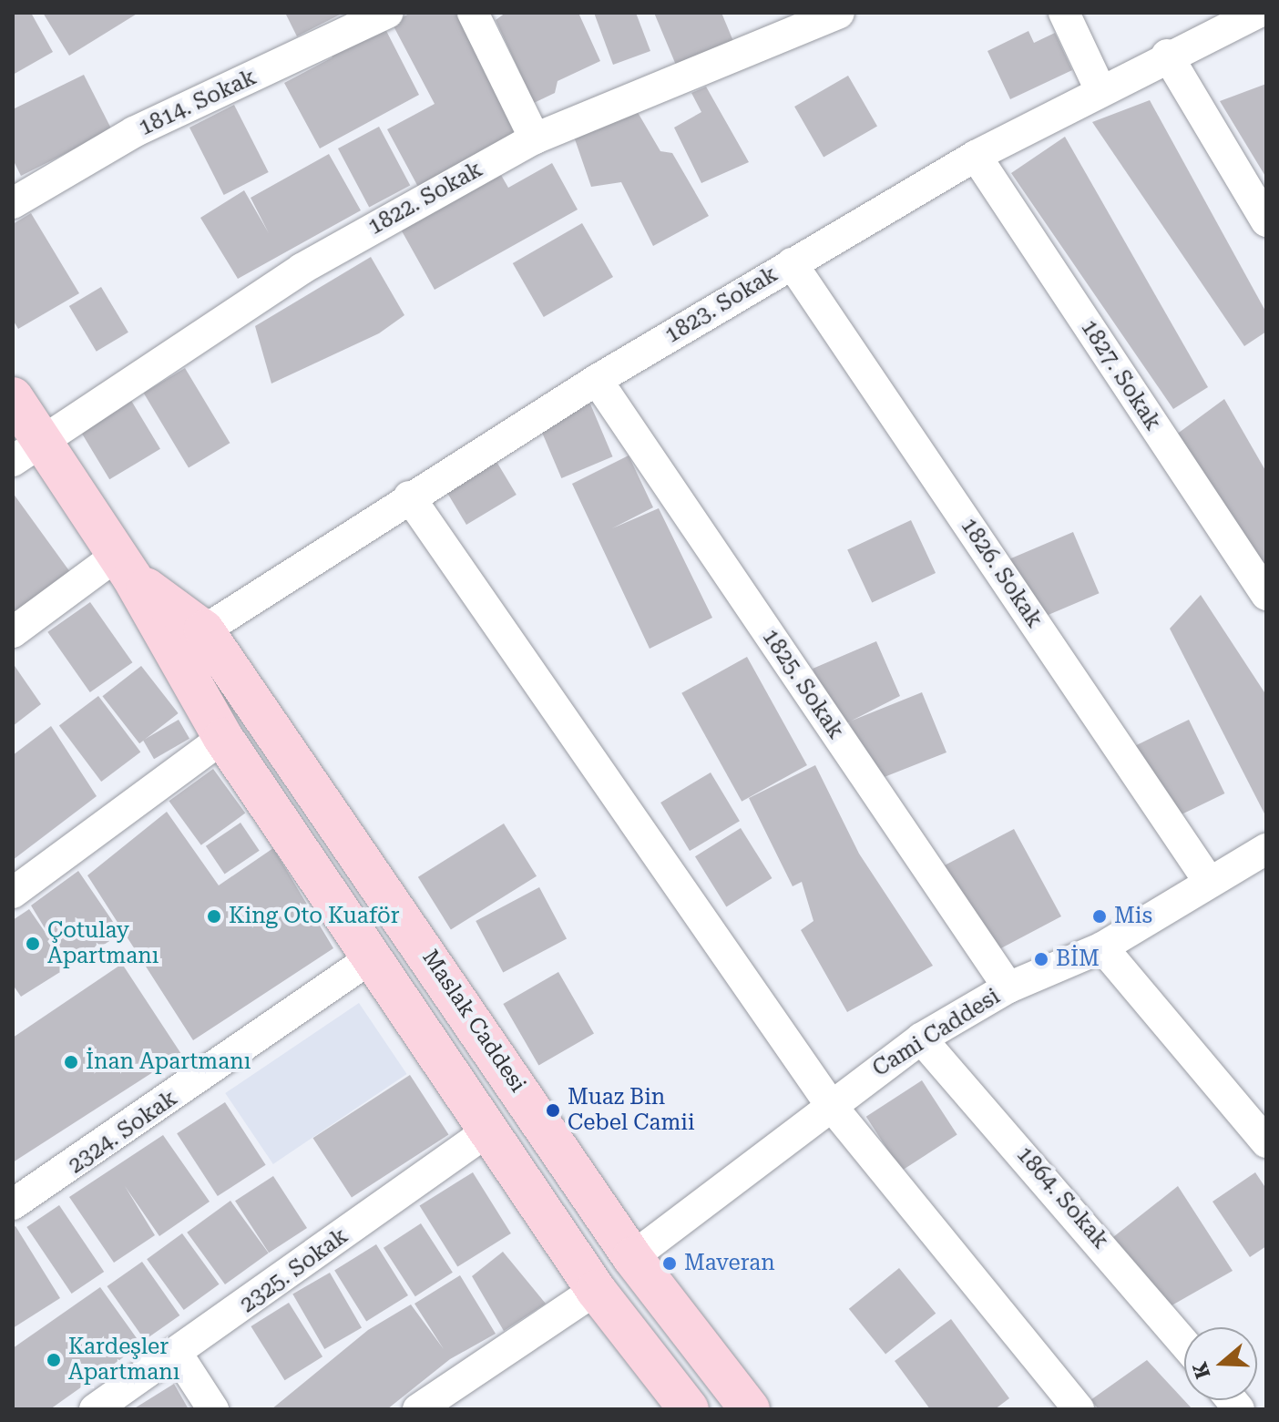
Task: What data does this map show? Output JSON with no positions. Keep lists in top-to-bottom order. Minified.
{"streets":{"main road":["Maslak Caddesi"],"street":["1814. Sokak","1822. Sokak","1823. Sokak","1827. Sokak","1826. Sokak","1825. Sokak","Cami Caddesi","2324. Sokak","1864. Sokak","2325. Sokak"]},"crossings":[["1822. Sokak","Maslak Caddesi"],["1823. Sokak","1827. Sokak"],["1823. Sokak","1826. Sokak"],["1823. Sokak","1825. Sokak"],["1823. Sokak","Maslak Caddesi"],["1826. Sokak","Cami Caddesi"],["1825. Sokak","Cami Caddesi"],["Maslak Caddesi","Cami Caddesi"],["Maslak Caddesi","2324. Sokak"],["Maslak Caddesi","2325. Sokak"],["Cami Caddesi","1864. Sokak"]],"places":["King Oto Kuaför","Mis","Çotulay Apartmanı","BİM","İnan Apartmanı","Muaz Bin Cebel Camii","Maveran","Kardeşler Apartmanı"],"north":"left"}
